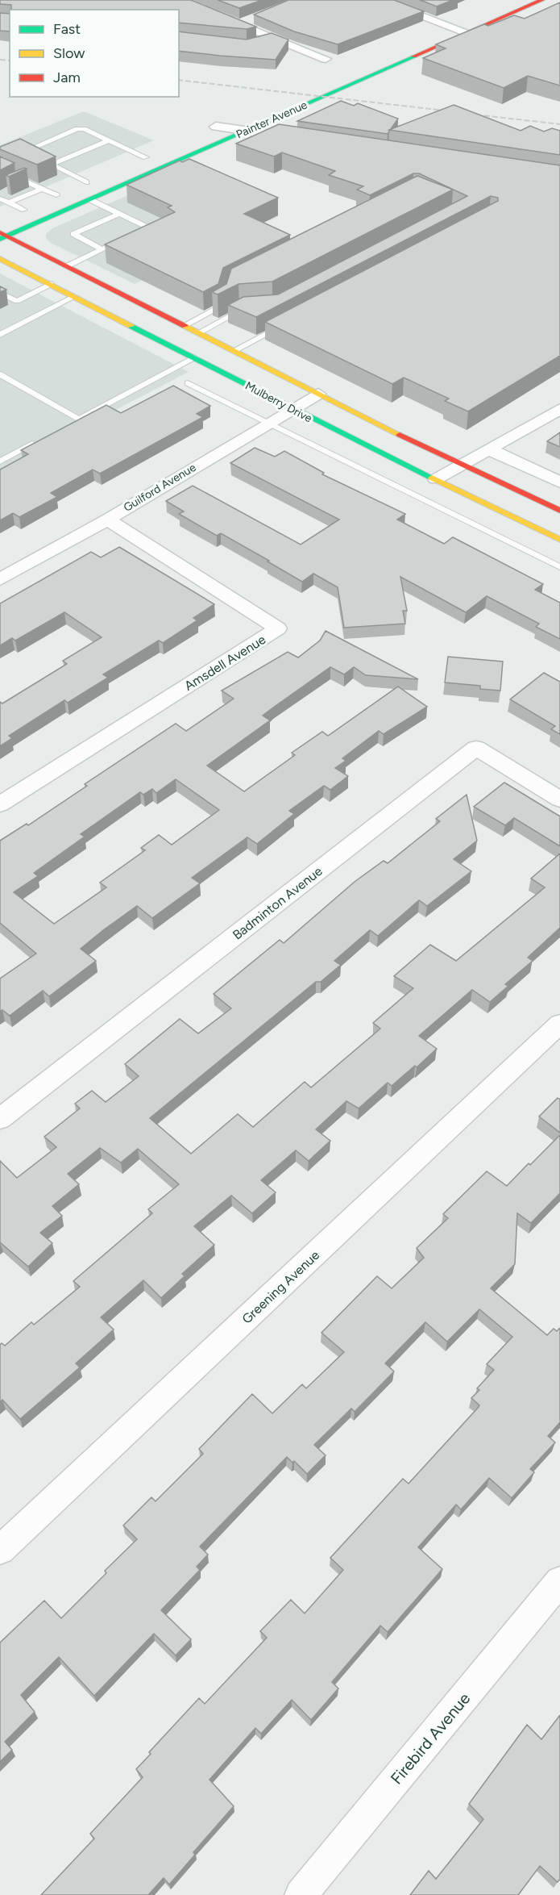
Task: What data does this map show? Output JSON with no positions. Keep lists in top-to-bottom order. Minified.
{"streets":{"main road":["Painter Avenue","Mulberry Drive"],"street":["Guilford Avenue","Amsdell Avenue","Badminton Avenue","Greening Avenue","Firebird Avenue"]},"crossings":[["Painter Avenue","Mulberry Drive"],["Mulberry Drive","Guilford Avenue"],["Guilford Avenue","Amsdell Avenue"]],"legend":["Fast","Slow","Jam"]}
